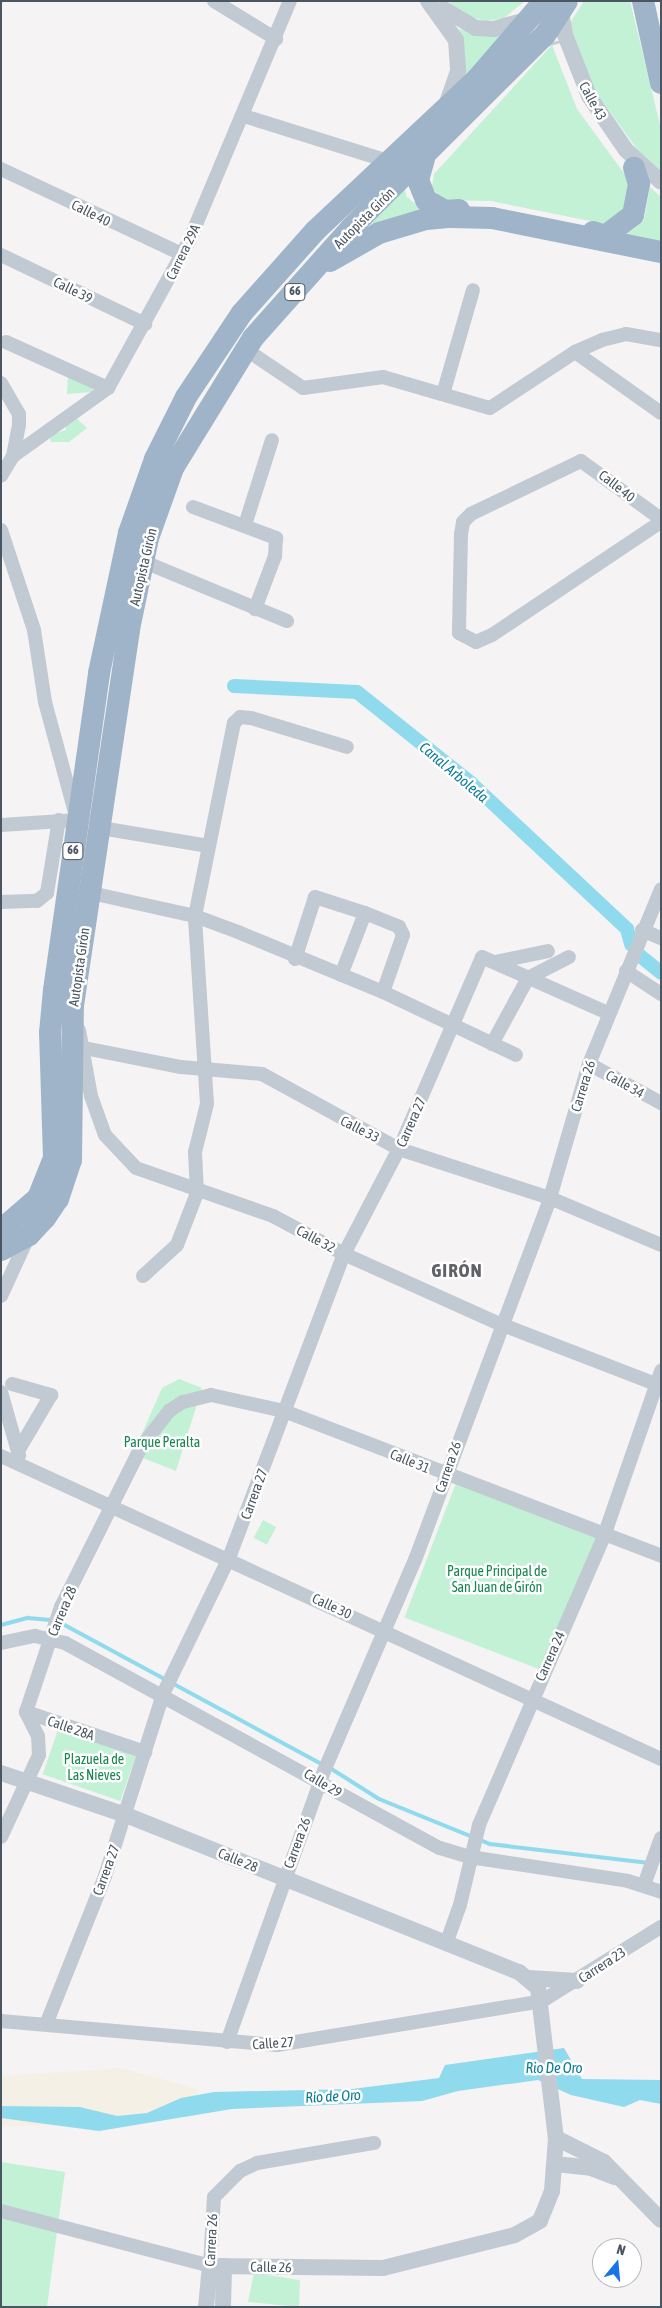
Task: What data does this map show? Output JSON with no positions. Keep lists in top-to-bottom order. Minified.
{"streets":{"highway":["Autopista Girón","66"],"street":["Calle 43","Calle 40","Carrera 29A","Calle 39","Calle 34","Carrera 26","Carrera 27","Calle 33","Calle 32","Calle 31","Calle 30","Carrera 28","Carrera 24","Calle 28A","Calle 29","Calle 28","Carrera 23","Calle 27","Calle 26"]},"crossings":[["Calle 43","Autopista Girón"],["Calle 40","Carrera 29A"],["Autopista Girón","Calle 32"],["Carrera 29A","Calle 39"],["Calle 34","Carrera 26"],["Carrera 26","Calle 33"],["Carrera 26","Calle 32"],["Carrera 26","Calle 31"],["Carrera 26","Calle 30"],["Carrera 26","Calle 29"],["Carrera 26","Calle 28"],["Carrera 26","Calle 27"],["Carrera 26","Calle 26"],["Carrera 27","Calle 33"],["Carrera 27","Calle 32"],["Carrera 27","Calle 31"],["Carrera 27","Calle 30"],["Carrera 27","Calle 28A"],["Carrera 27","Calle 29"],["Carrera 27","Calle 28"],["Carrera 27","Calle 27"],["Calle 33","Calle 32"],["Calle 32","Carrera 24"],["Calle 31","Carrera 28"],["Calle 31","Carrera 24"],["Calle 30","Carrera 28"],["Calle 30","Carrera 24"],["Carrera 28","Calle 28A"],["Carrera 28","Calle 29"],["Carrera 24","Calle 29"],["Carrera 24","Calle 28"],["Calle 28","Carrera 23"],["Carrera 23","Calle 27"]],"districts":["GIRÓN"],"water":["Canal Arboleda","Rio De Oro","Río de Oro"],"parks":["Parque Peralta","Parque Principal de San Juan de Girón","Plazuela de Las Nieves"],"north":"top"}
